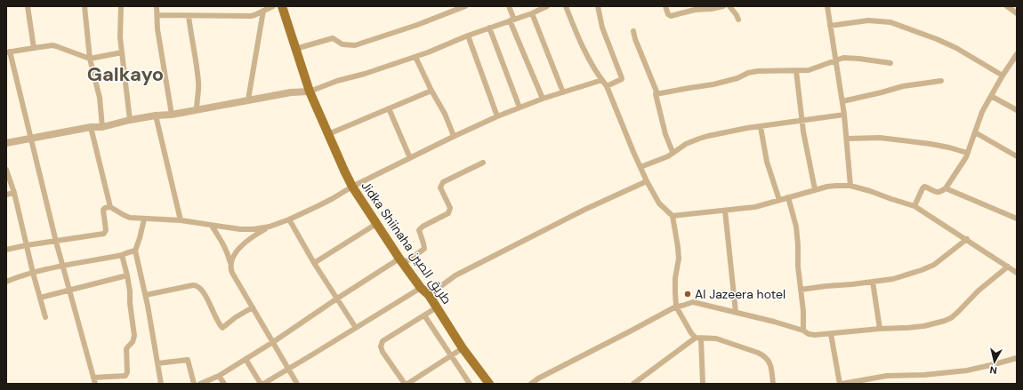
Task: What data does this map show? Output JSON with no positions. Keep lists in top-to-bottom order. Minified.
{"streets":{"main road":["Jidka Shiinaha طريق الصين"]},"districts":["Galkayo"],"places":["Al Jazeera hotel"],"north":"bottom"}
